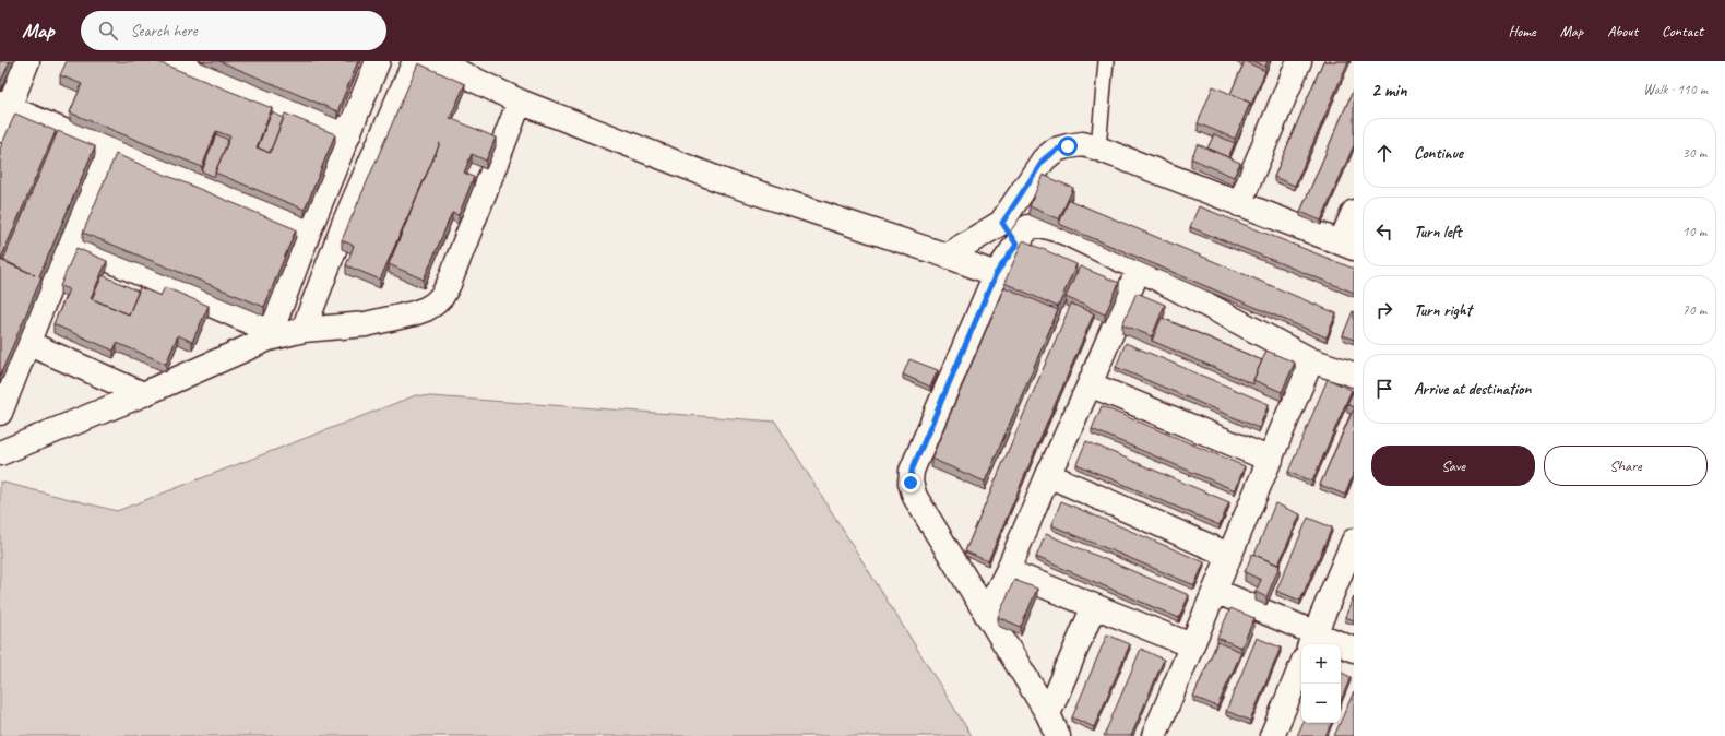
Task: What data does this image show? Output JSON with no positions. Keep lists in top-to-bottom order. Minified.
{"page":{"header":"Map","search":"Search here","nav":["Home","Map","About","Contact"],"heading":["2 min","Walk · 110 m"],"list":[["Continue","30 m"],["Turn left","10 m"],["Turn right","70 m"],"Arrive at destination"],"buttons":["Save","Share"],"map_buttons":["+","−"]}}
